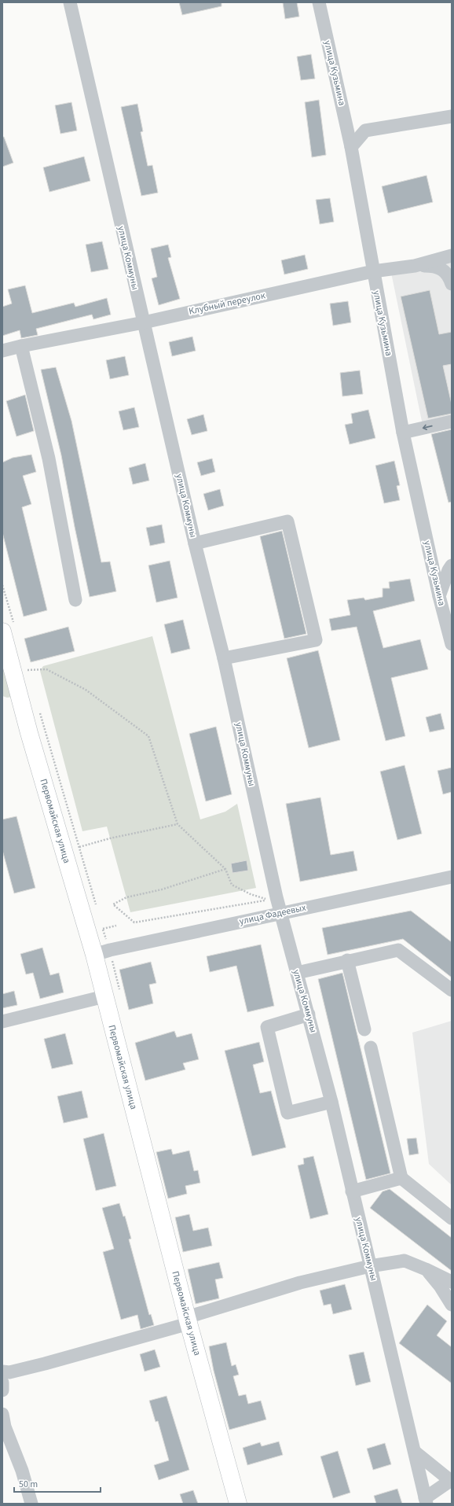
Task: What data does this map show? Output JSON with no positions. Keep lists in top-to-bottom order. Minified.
{"streets":{"main road":["Первомайская улица"],"street":["улица Кузьмина","улица Коммуны","Клубный переулок","улица Фадеевых"]},"crossings":[["улица Кузьмина","Клубный переулок"],["улица Коммуны","Клубный переулок"],["улица Коммуны","улица Фадеевых"],["Первомайская улица","улица Фадеевых"]],"scale_bar":"50 m"}
